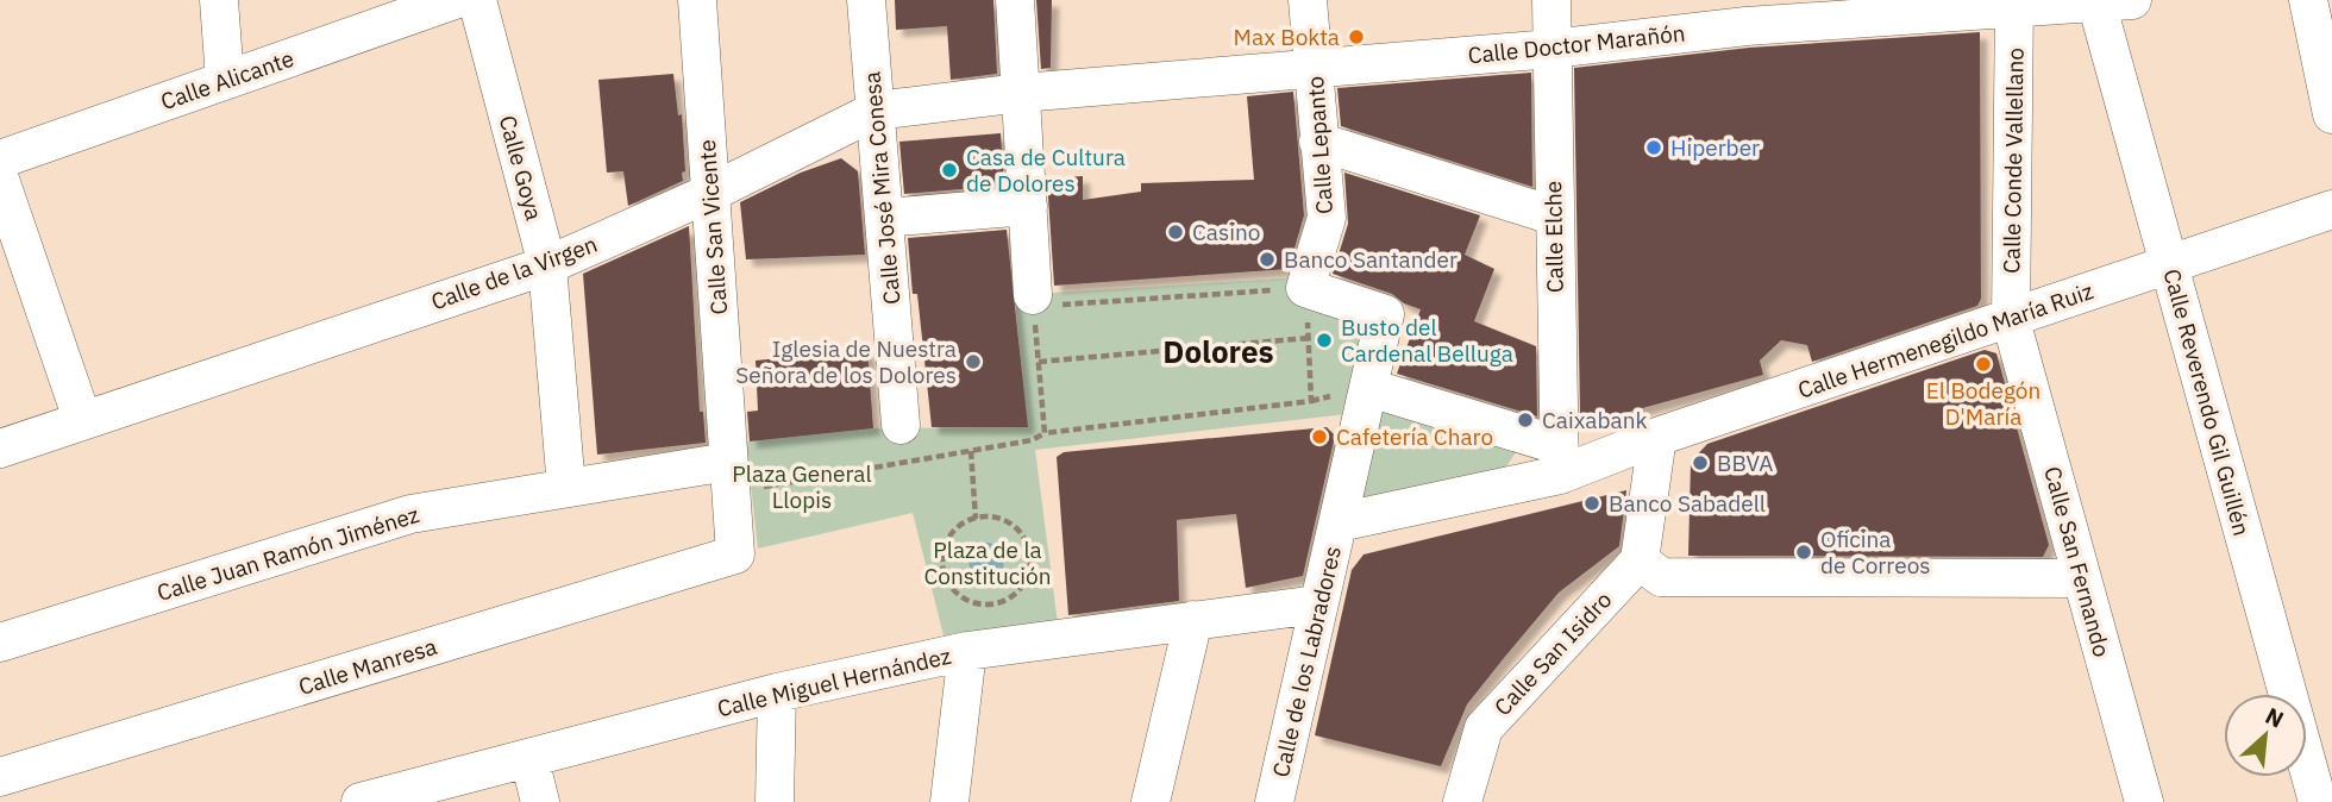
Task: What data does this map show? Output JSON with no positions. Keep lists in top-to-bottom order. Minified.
{"streets":{"street":["Calle Doctor Marañón","Calle Alicante","Calle Lepanto","Calle Conde Vallellano","Calle Goya","Calle José Mira Conesa","Calle San Vicente","Calle Elche","Calle de la Virgen","Calle Hermenegildo María Ruiz","Calle Reverendo Gil Guillén","Calle Juan Ramón Jiménez","Calle San Fernando","Calle San Isidro","Calle de los Labradores","Calle Manresa","Calle Miguel Hernández"]},"crossings":[["Calle Doctor Marañón","Calle Lepanto"],["Calle Doctor Marañón","Calle Conde Vallellano"],["Calle Doctor Marañón","Calle Elche"],["Calle Doctor Marañón","Calle de la Virgen"],["Calle Doctor Marañón","Calle Reverendo Gil Guillén"],["Calle Lepanto","Calle de los Labradores"],["Calle Conde Vallellano","Calle Hermenegildo María Ruiz"],["Calle Conde Vallellano","Calle San Fernando"],["Calle Goya","Calle de la Virgen"],["Calle Goya","Calle Juan Ramón Jiménez"],["Calle José Mira Conesa","Calle de la Virgen"],["Calle San Vicente","Calle de la Virgen"],["Calle San Vicente","Calle Juan Ramón Jiménez"],["Calle San Vicente","Calle Manresa"],["Calle Elche","Calle Hermenegildo María Ruiz"],["Calle Hermenegildo María Ruiz","Calle Reverendo Gil Guillén"],["Calle Hermenegildo María Ruiz","Calle San Fernando"],["Calle Hermenegildo María Ruiz","Calle de los Labradores"],["Calle de los Labradores","Calle Miguel Hernández"]],"districts":["Dolores"],"parks":["Plaza General Llopis","Plaza de la Constitución"],"places":["Max Bokta","Hiperber","Casa de Cultura de Dolores","Casino","Banco Santander","Busto del Cardenal Belluga","Iglesia de Nuestra Señora de los Dolores","El Bodegón D'María","Caixabank","Cafetería Charo","BBVA","Banco Sabadell","Oficina de Correos"],"north":"top right"}
